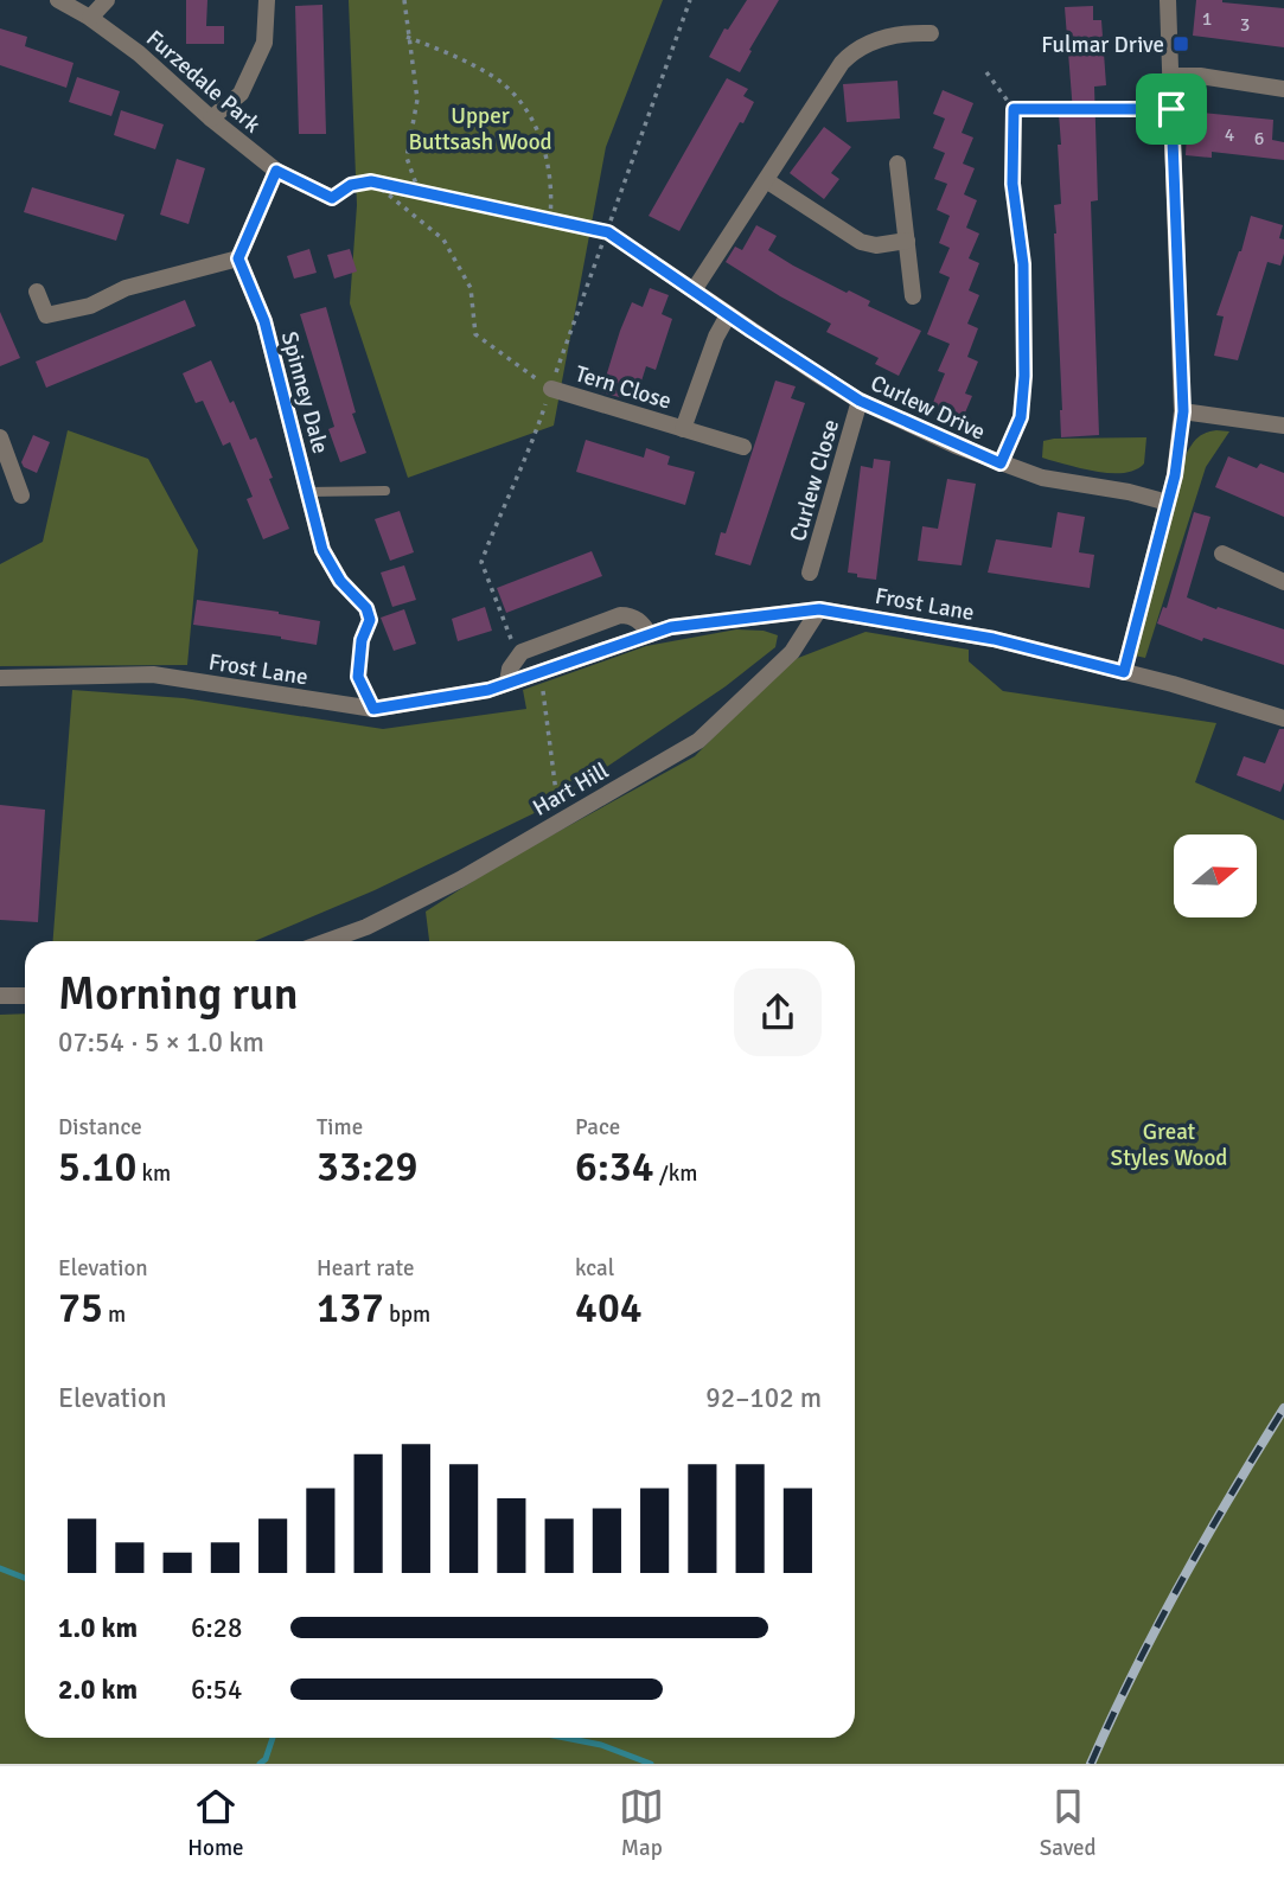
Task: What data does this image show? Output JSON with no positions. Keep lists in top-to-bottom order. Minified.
{"streets":{"street":["Furzedale Park","Tern Close","Spinney Dale","Curlew Drive","Curlew Close","Frost Lane","Hart Hill"]},"crossings":[["Tern Close","Curlew Drive"],["Curlew Drive","Curlew Close"],["Frost Lane","Hart Hill"]],"parks":["Upper Buttsash Wood","Great Styles Wood"],"places":{"transit":["Fulmar Drive"]},"house_numbers":["1","3","4","6"],"north":"right","page":{"heading":["Morning run","07:54 · 5 × 1.0 km"],"stats":[["Distance","5.10 km"],["Time","33:29"],["Pace","6:34 /km"],["Elevation","75 m"],["Heart rate","137 bpm"],["kcal","404"]],"chart":["Elevation","92–102 m"],"list":[{"name":"1.0 km","note":"6:28"},{"name":"2.0 km","note":"6:54"}],"tabs":["Home","Map","Saved"]}}
